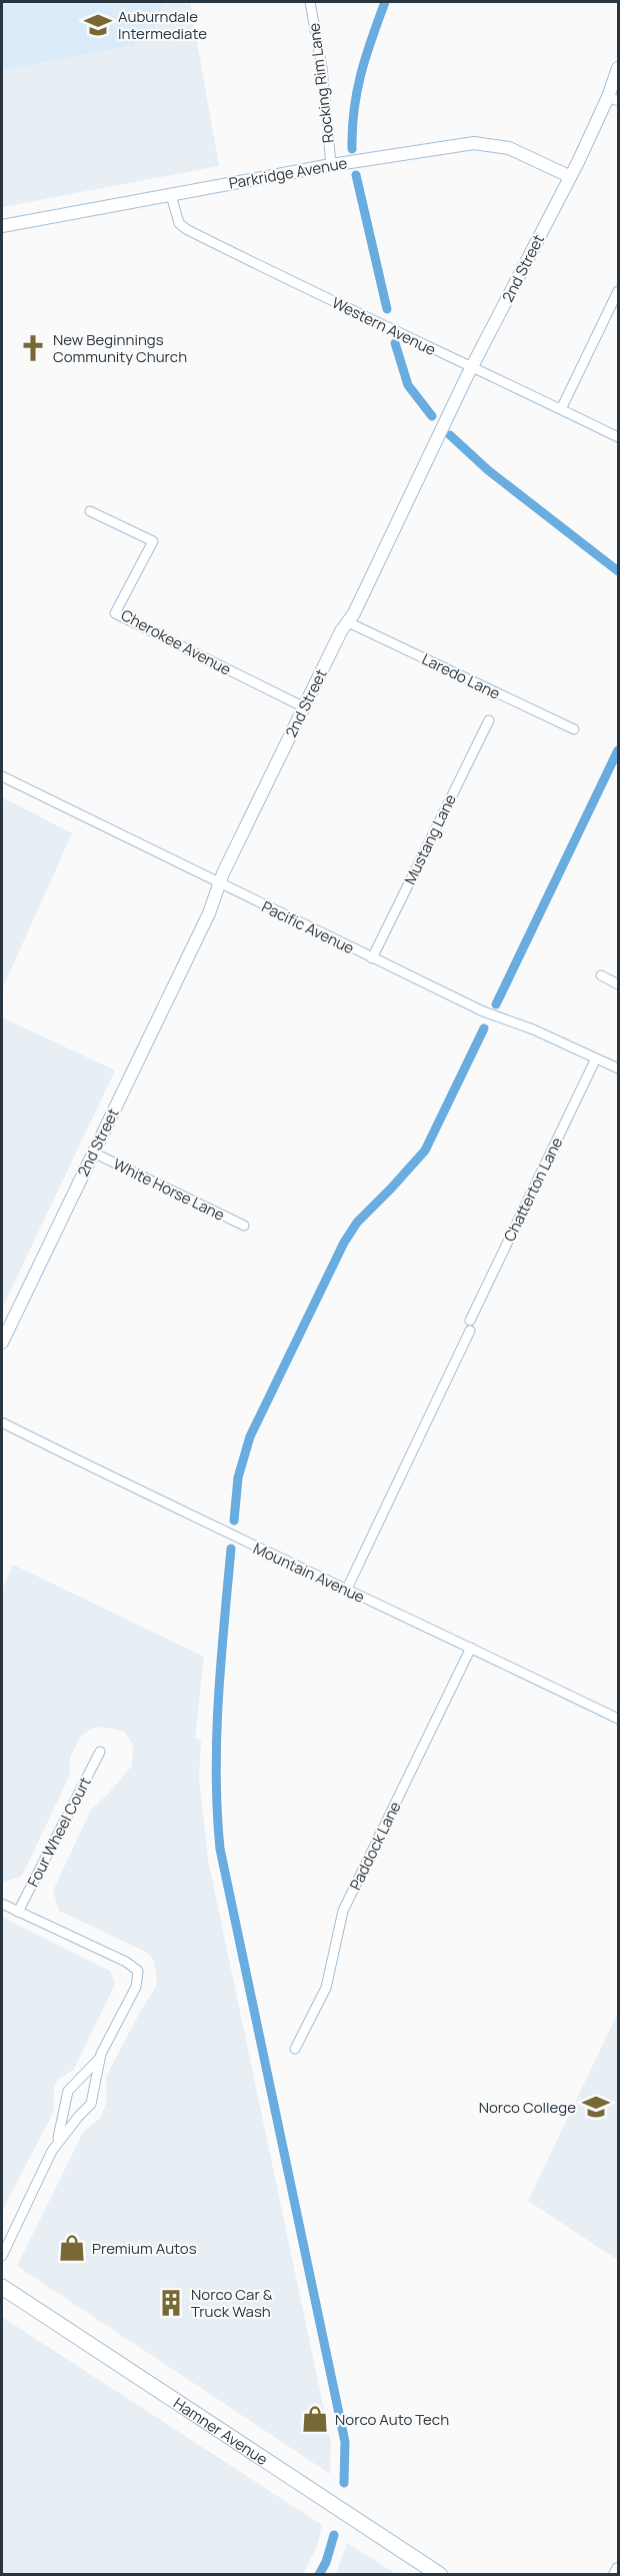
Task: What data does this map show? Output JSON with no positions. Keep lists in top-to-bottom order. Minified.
{"streets":{"main road":["Hamner Avenue"],"street":["Rocking Rim Lane","Parkridge Avenue","2nd Street","Western Avenue","Cherokee Avenue","Laredo Lane","Mustang Lane","Pacific Avenue","White Horse Lane","Chatterton Lane","Mountain Avenue","Four Wheel Court","Paddock Lane"]},"crossings":[["Rocking Rim Lane","Parkridge Avenue"],["Parkridge Avenue","2nd Street"],["Parkridge Avenue","Western Avenue"],["2nd Street","Western Avenue"],["2nd Street","Cherokee Avenue"],["2nd Street","Laredo Lane"],["2nd Street","Pacific Avenue"],["2nd Street","White Horse Lane"],["Mustang Lane","Pacific Avenue"],["Pacific Avenue","Chatterton Lane"],["Mountain Avenue","Paddock Lane"]],"places":{"school or university":["Auburndale Intermediate","Norco College"],"church":["New Beginnings Community Church"],"shop":["Premium Autos","Norco Auto Tech"],"building":["Norco Car & Truck Wash"]}}
